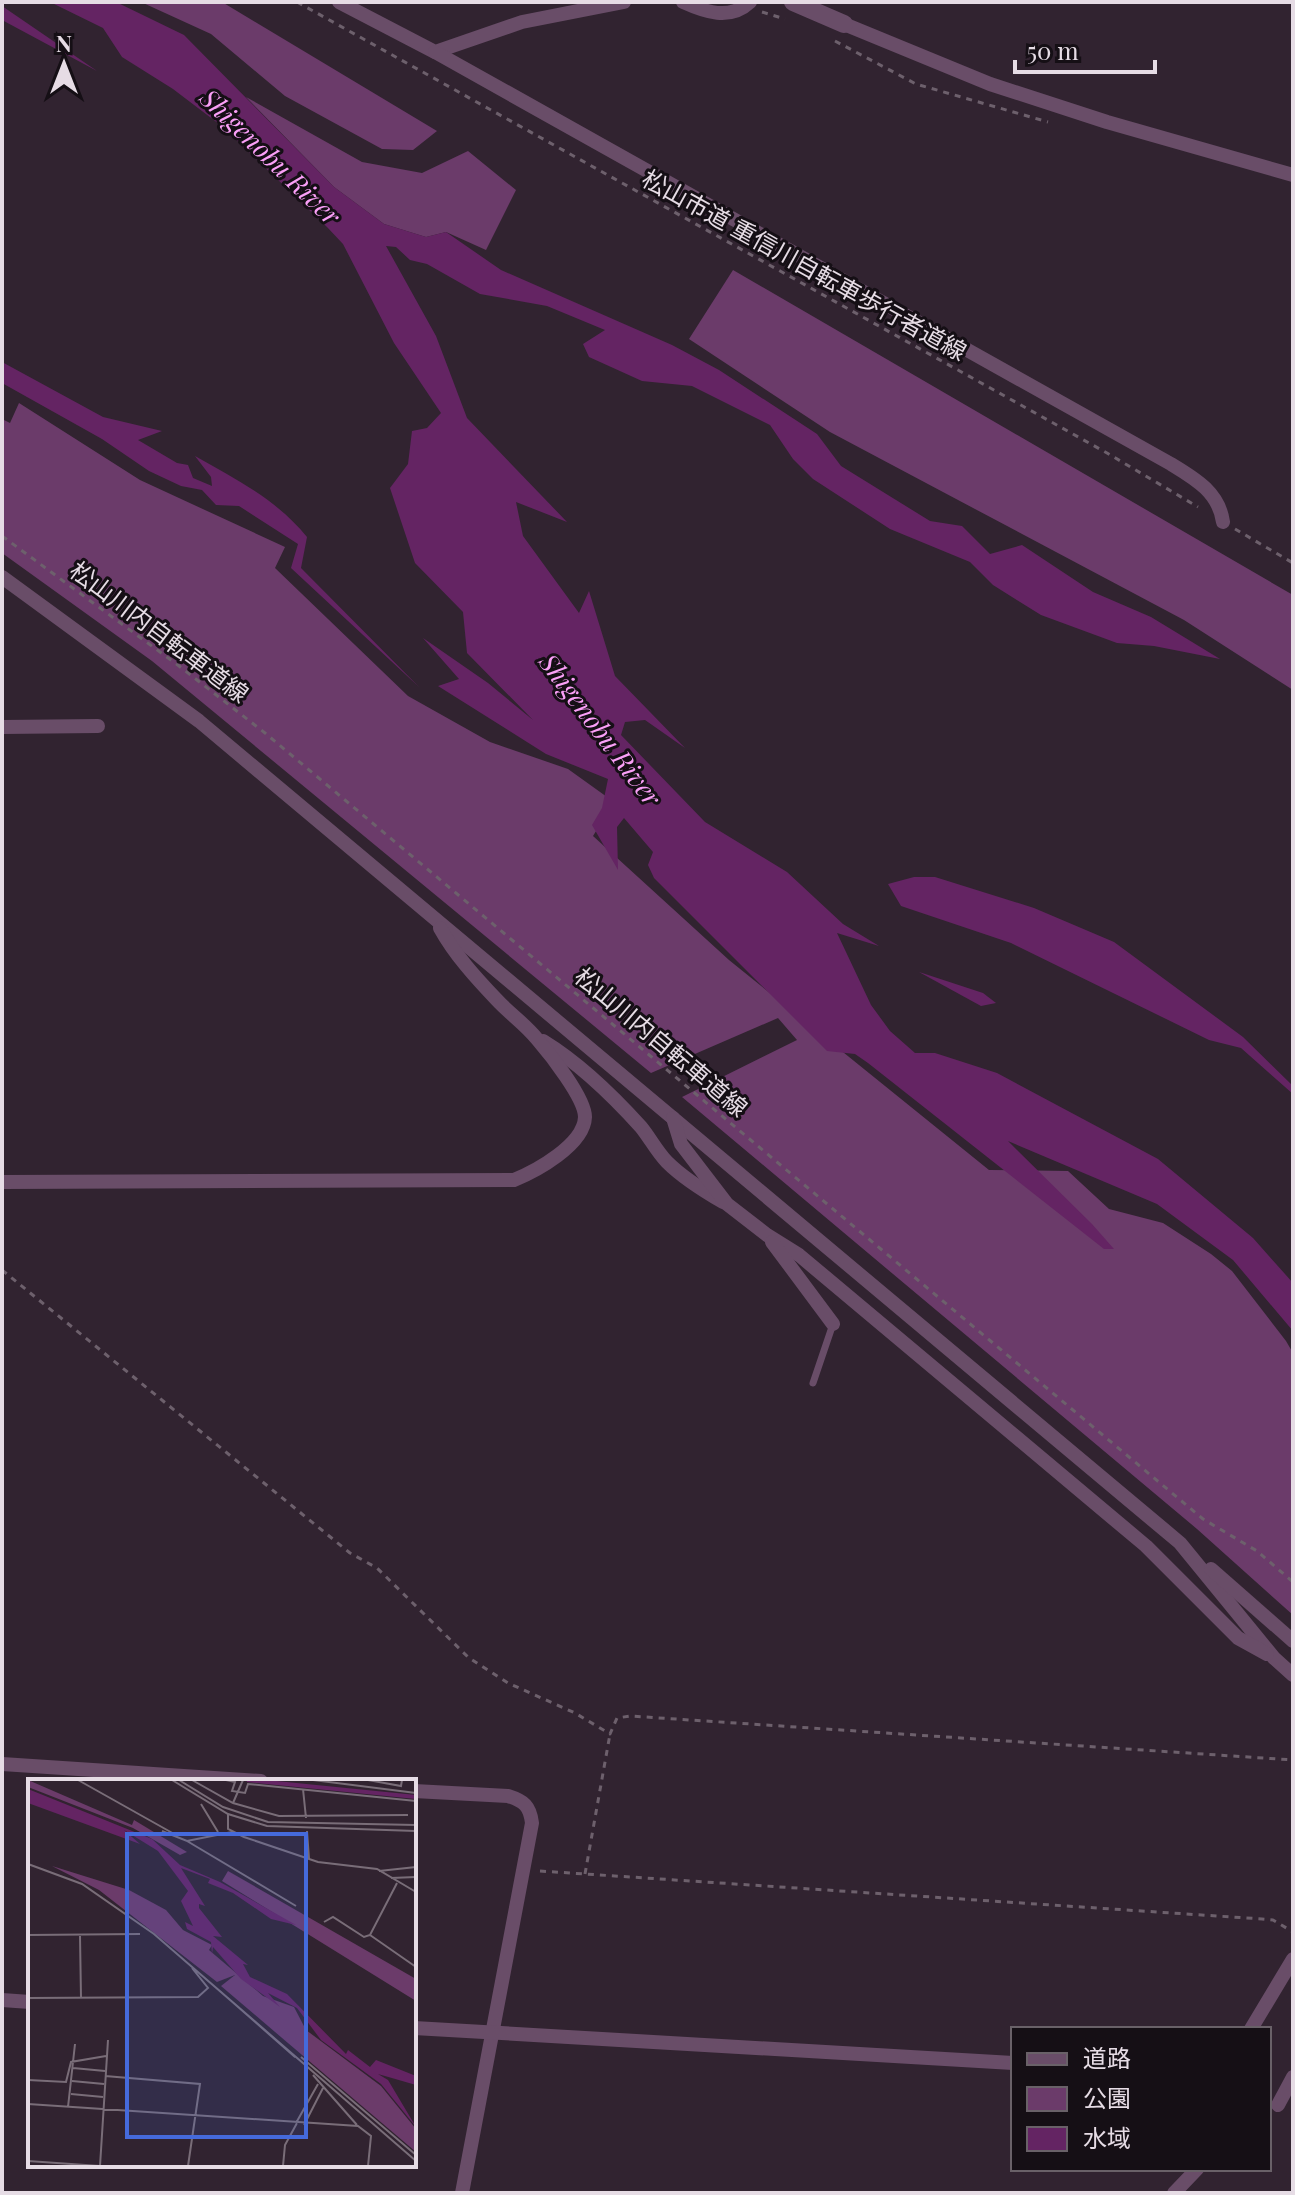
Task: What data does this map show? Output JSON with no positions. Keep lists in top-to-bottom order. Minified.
{"streets":{"path":["松山市道 重信川自転車歩行者道線","松山川内自転車道線"]},"water":["Shigenobu River"],"legend":["道路","公園","水域"],"scale_bar":"50 m","north":"top"}
